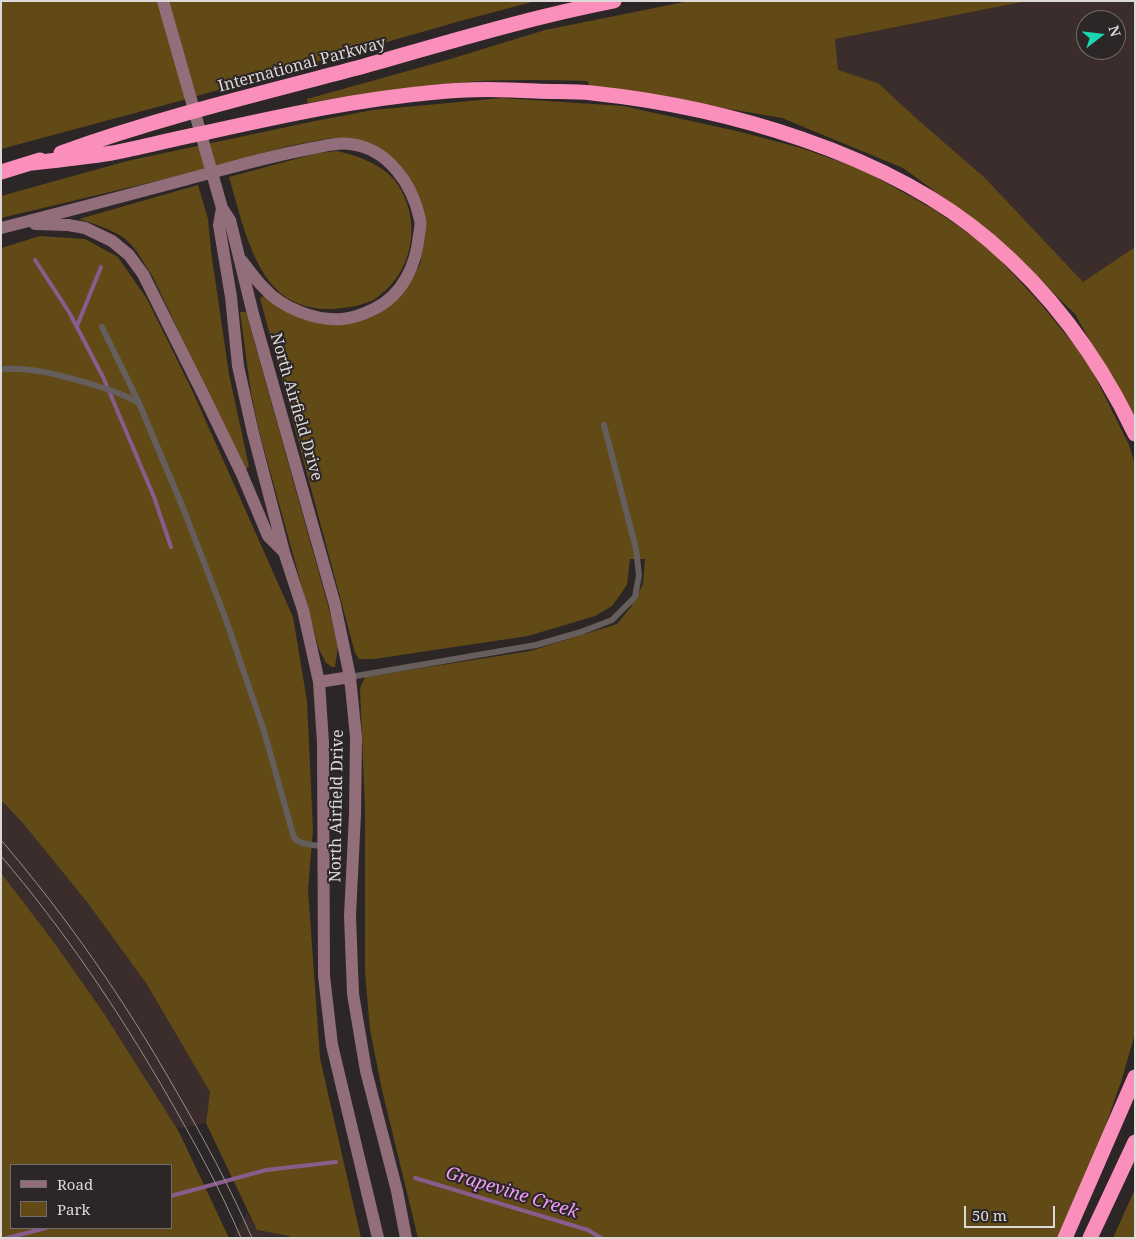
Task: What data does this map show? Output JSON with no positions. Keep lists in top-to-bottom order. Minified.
{"streets":{"highway":["International Parkway"],"main road":["North Airfield Drive"]},"water":["Grapevine Creek"],"legend":["Road","Park"],"scale_bar":"50 m","north":"right"}
